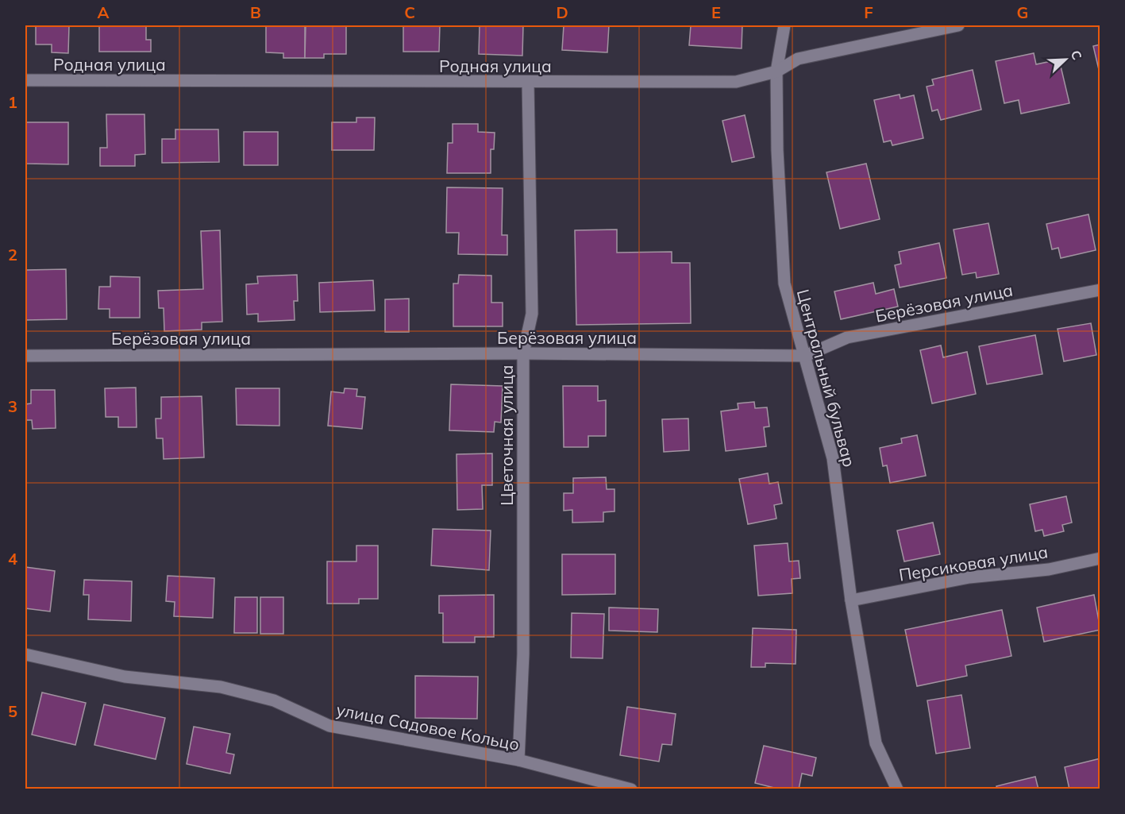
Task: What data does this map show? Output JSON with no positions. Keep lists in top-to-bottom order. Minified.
{"streets":{"street":["Родная улица","Берёзовая улица","Центральный бульвар","Цветочная улица","Персиковая улица","улица Садовое Кольцо"]},"crossings":[["Родная улица","Центральный бульвар"],["Родная улица","Цветочная улица"],["Берёзовая улица","Центральный бульвар"],["Берёзовая улица","Цветочная улица"],["Центральный бульвар","Персиковая улица"],["Цветочная улица","улица Садовое Кольцо"]],"north":"top right","grid":{"columns":["A","B","C","D","E","F","G"],"rows":["1","2","3","4","5"]}}
